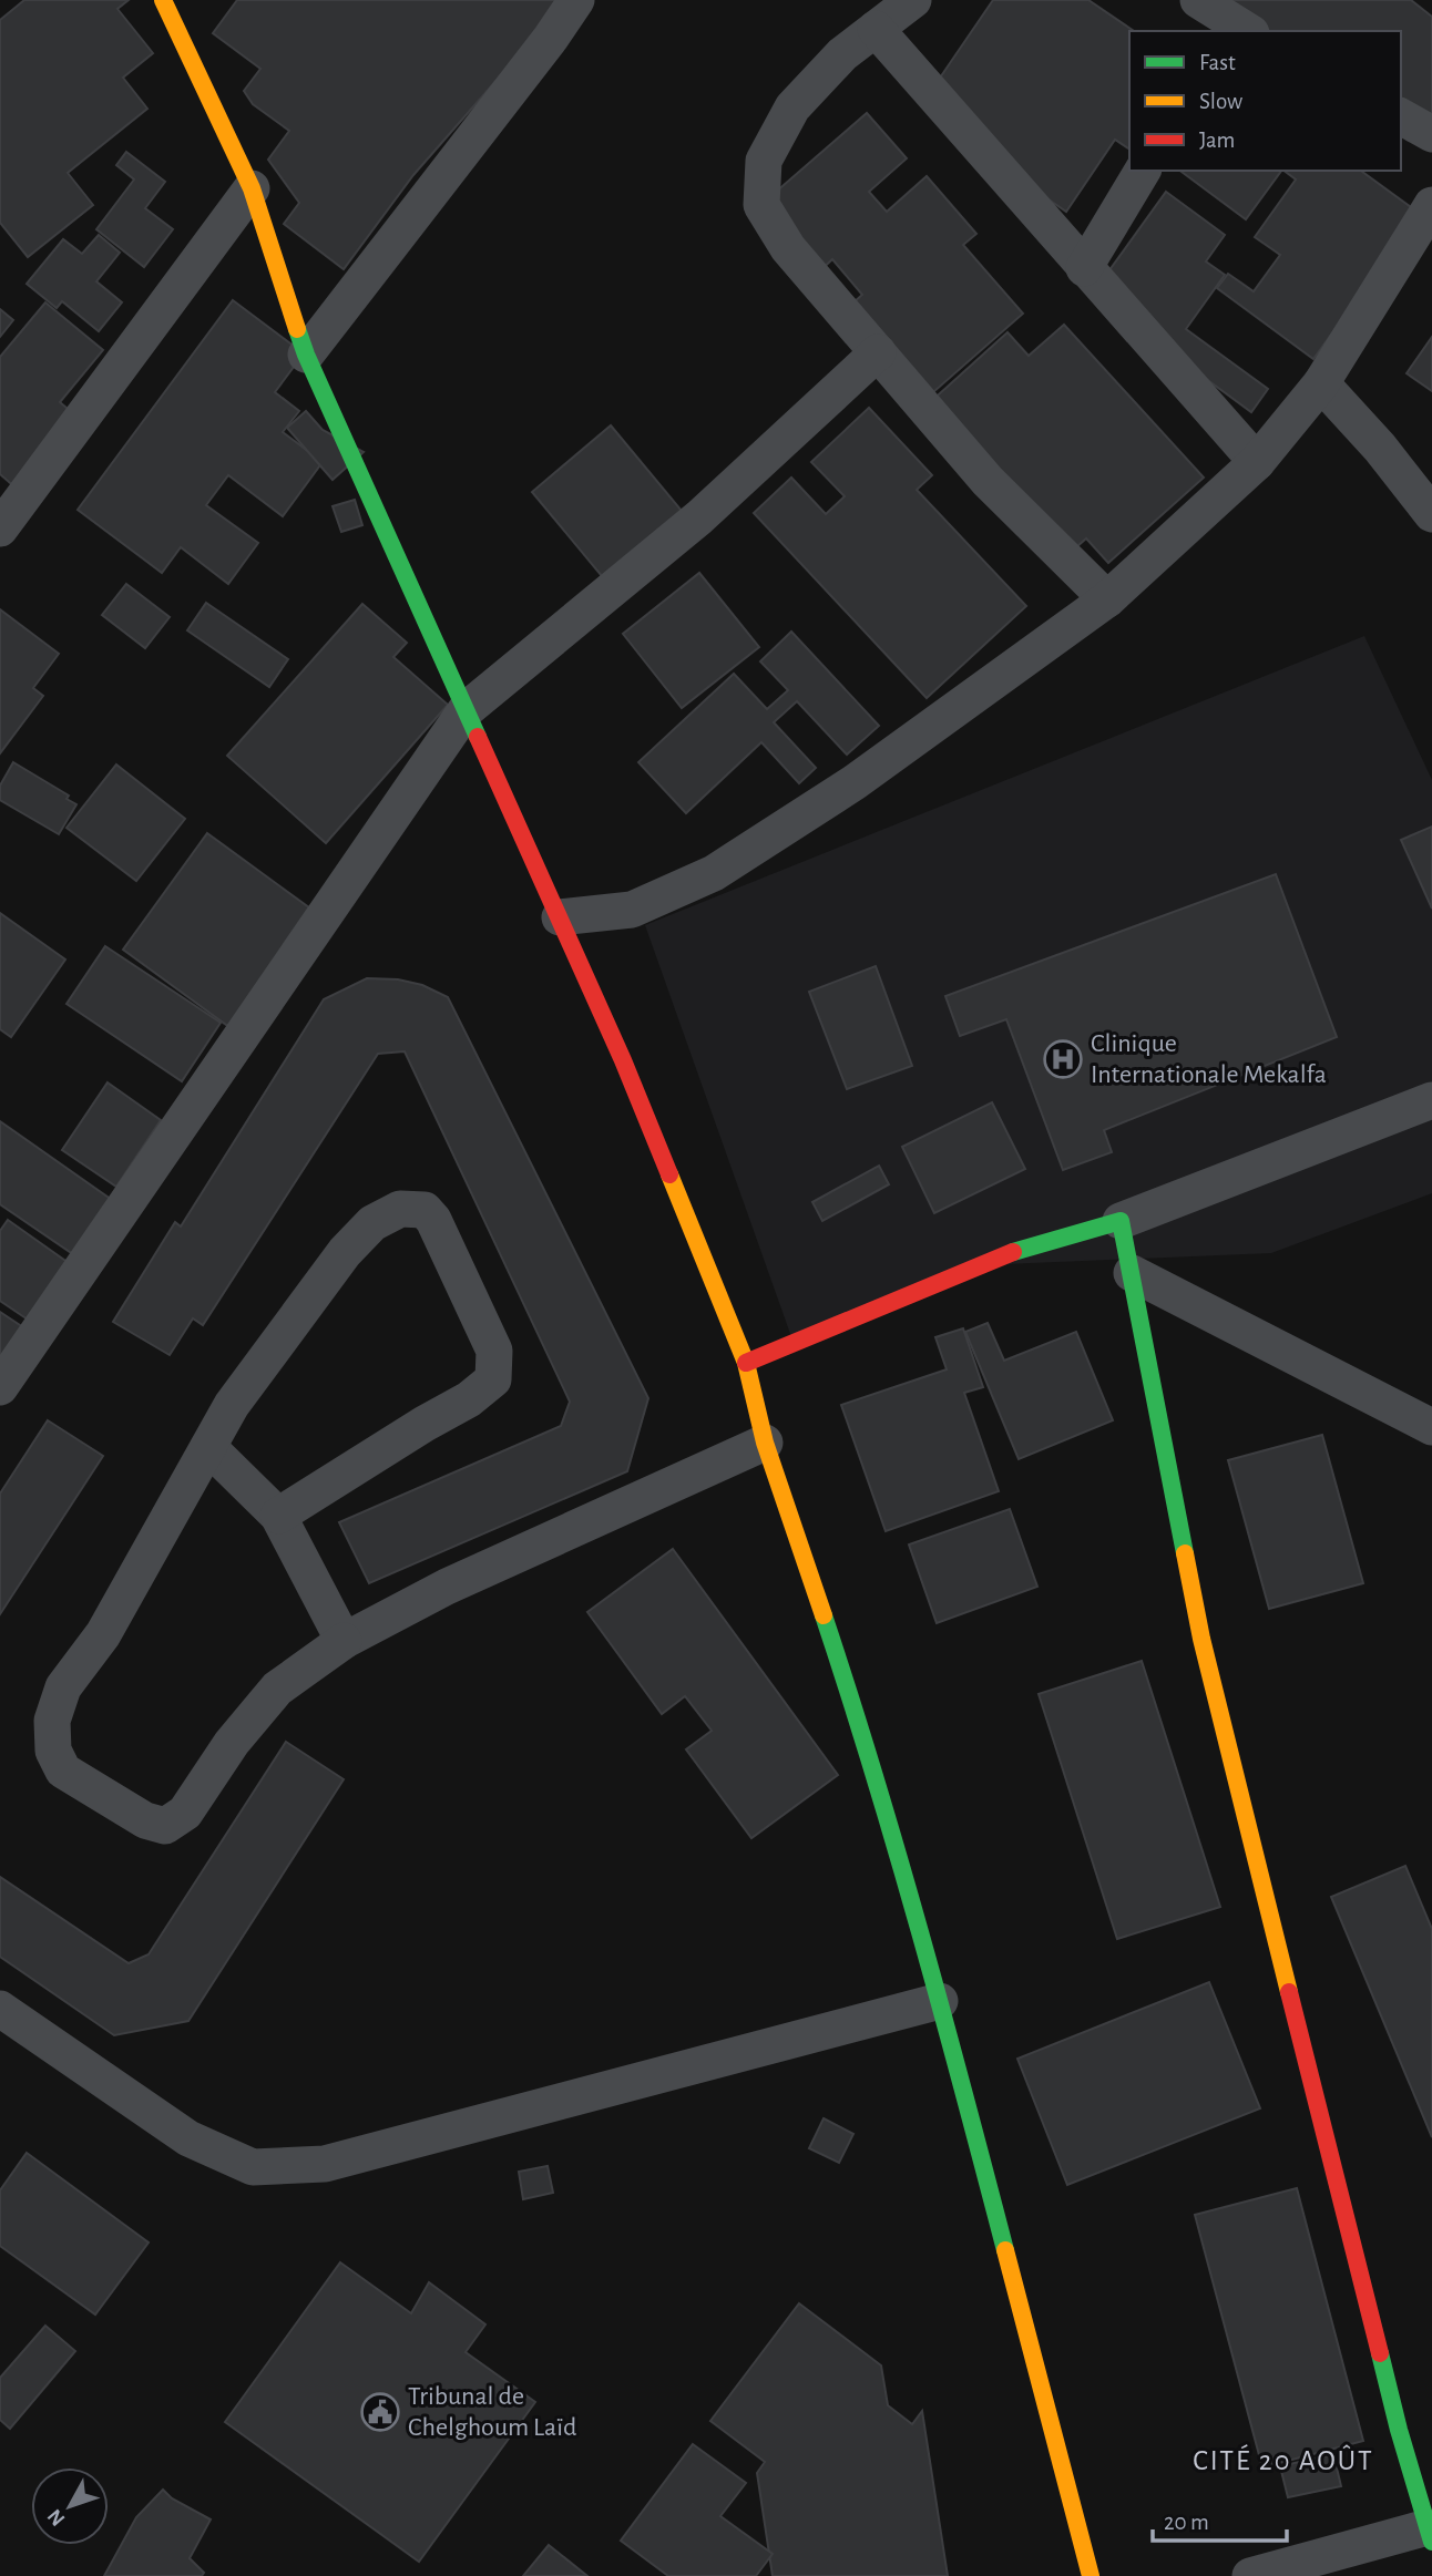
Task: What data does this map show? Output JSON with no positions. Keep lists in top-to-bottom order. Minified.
{"districts":["CITÉ 20 AOÛT"],"places":{"hospital":["Clinique Internationale Mekalfa"],"public building":["Tribunal de Chelghoum Laïd"]},"legend":["Fast","Slow","Jam"],"scale_bar":"20 m","north":"bottom left"}
